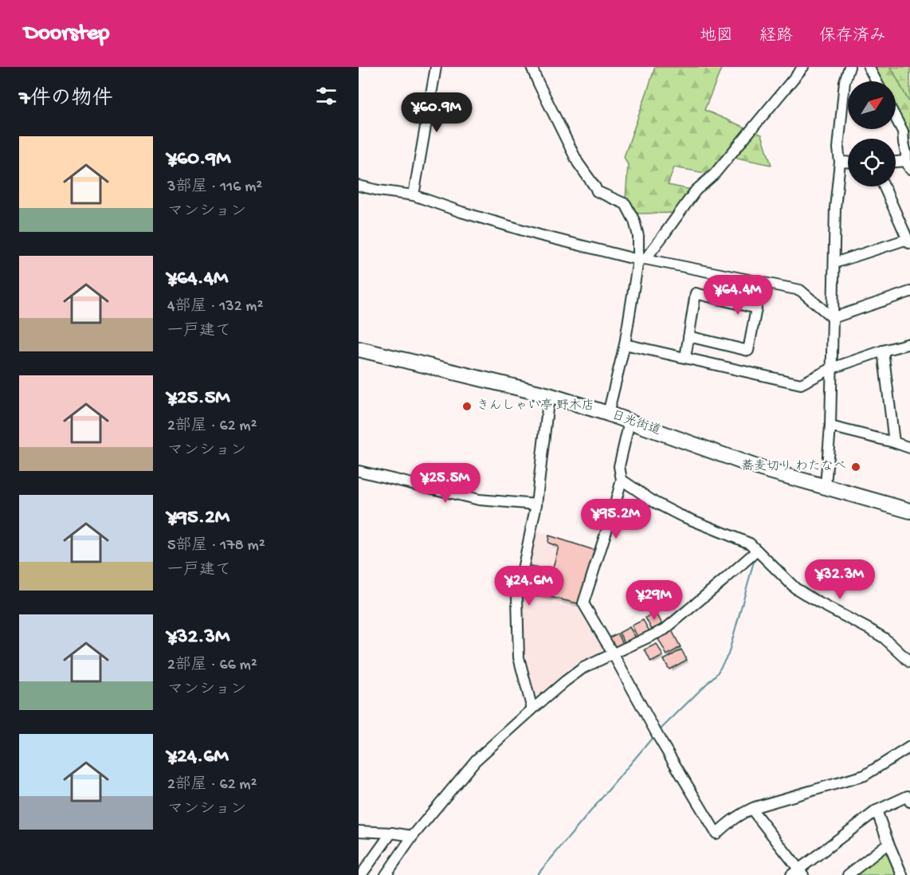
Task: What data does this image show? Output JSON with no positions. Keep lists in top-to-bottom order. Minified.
{"streets":{"highway":["日光街道"]},"places":["きんしゃい亭 野木店","蕎麦切り わたなべ"],"north":"top right","page":{"header":"Doorstep","nav":["地図","経路","保存済み"],"heading":"7件の物件","price":["¥60.9M","¥64.4M","¥25.5M","¥95.2M","¥32.3M","¥24.6M","¥29M"],"list":[{"name":"¥60.9M","note":"3部屋 · 116 m² · マンション"},{"name":"¥64.4M","note":"4部屋 · 132 m² · 一戸建て"},{"name":"¥25.5M","note":"2部屋 · 62 m² · マンション"},{"name":"¥95.2M","note":"5部屋 · 178 m² · 一戸建て"},{"name":"¥32.3M","note":"2部屋 · 66 m² · マンション"},{"name":"¥24.6M","note":"2部屋 · 62 m² · マンション"}]}}
